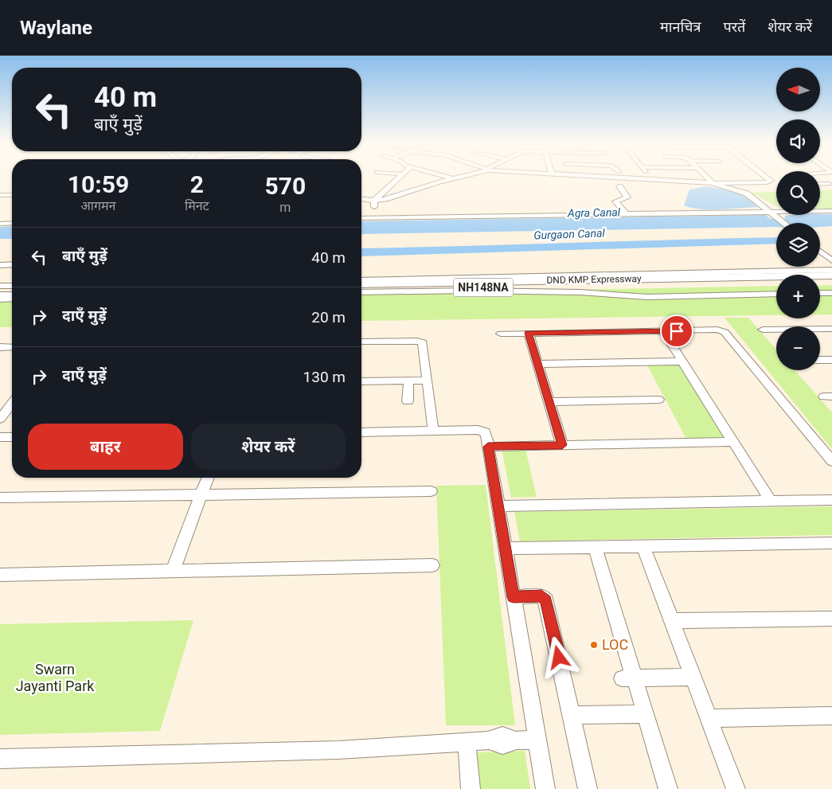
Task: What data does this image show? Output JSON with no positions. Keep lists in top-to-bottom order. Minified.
{"streets":{"highway":["DND KMP Expressway","NH148NA"]},"water":["Agra Canal","Gurgaon Canal"],"parks":["Swarn Jayanti Park"],"places":["LOC"],"north":"left","page":{"header":"Waylane","nav":["मानचित्र","परतें","शेयर करें"],"map_buttons":["+","−"],"turn":["40 m","बाएँ मुड़ें"],"eta":["10:59","आगमन","2","मिनट","570","m"],"list":[{"name":"बाएँ मुड़ें","value":"40 m"},{"name":"दाएँ मुड़ें","value":"20 m"},{"name":"दाएँ मुड़ें","value":"130 m"}],"buttons":["बाहर","शेयर करें"]}}
